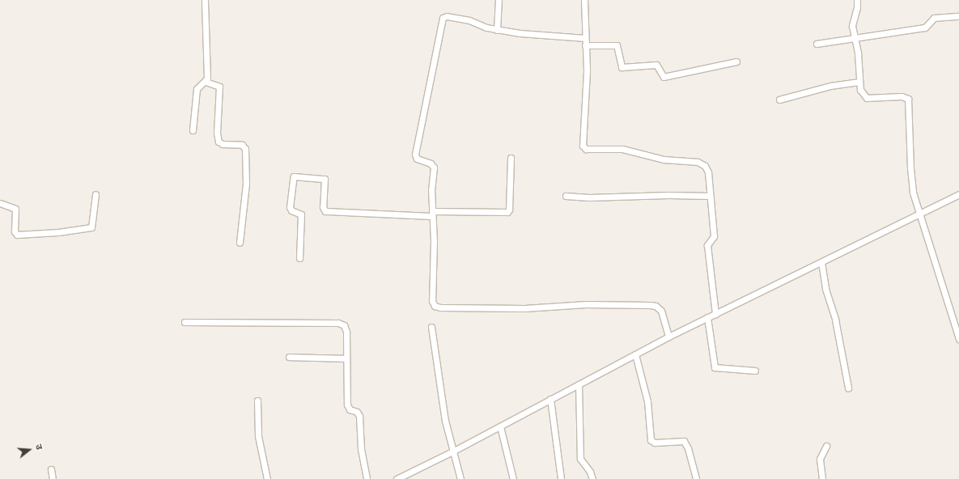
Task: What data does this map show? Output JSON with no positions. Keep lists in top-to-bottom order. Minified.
{"north":"right"}
